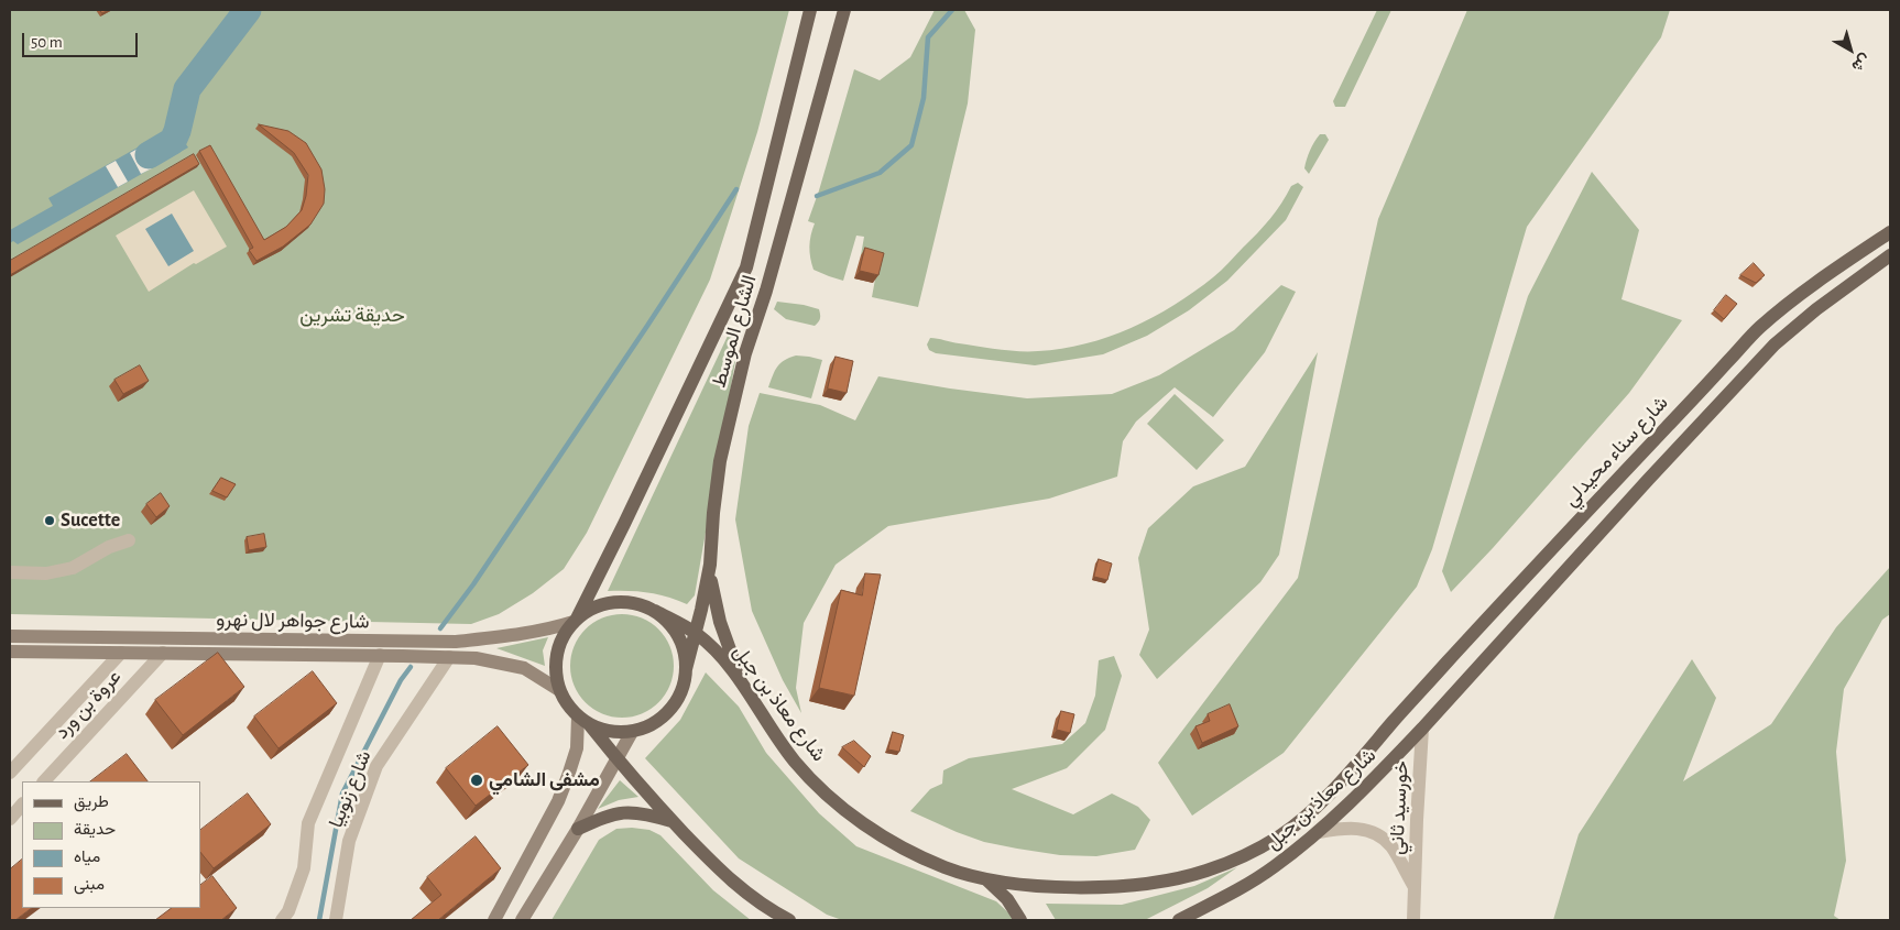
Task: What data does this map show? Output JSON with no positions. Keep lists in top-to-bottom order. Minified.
{"streets":{"main road":["الشارع الموسط","شارع سناء محيدلي","شارع جواهر لال نهرو","شارع معاذ بن جبل"],"street":["عروة بن ورد","شارع زنوبيا","خورسيد ثاني"]},"crossings":[["الشارع الموسط","شارع جواهر لال نهرو"],["الشارع الموسط","شارع معاذ بن جبل"],["شارع سناء محيدلي","شارع معاذ بن جبل"],["شارع جواهر لال نهرو","شارع معاذ بن جبل"],["شارع جواهر لال نهرو","عروة بن ورد"],["شارع جواهر لال نهرو","شارع زنوبيا"],["شارع معاذ بن جبل","خورسيد ثاني"]],"parks":["حديقة تشرين"],"places":["Sucette","مشفى الشامي"],"legend":["طريق","حديقة","مياه","مبنى"],"scale_bar":"50 m","north":"bottom right"}
